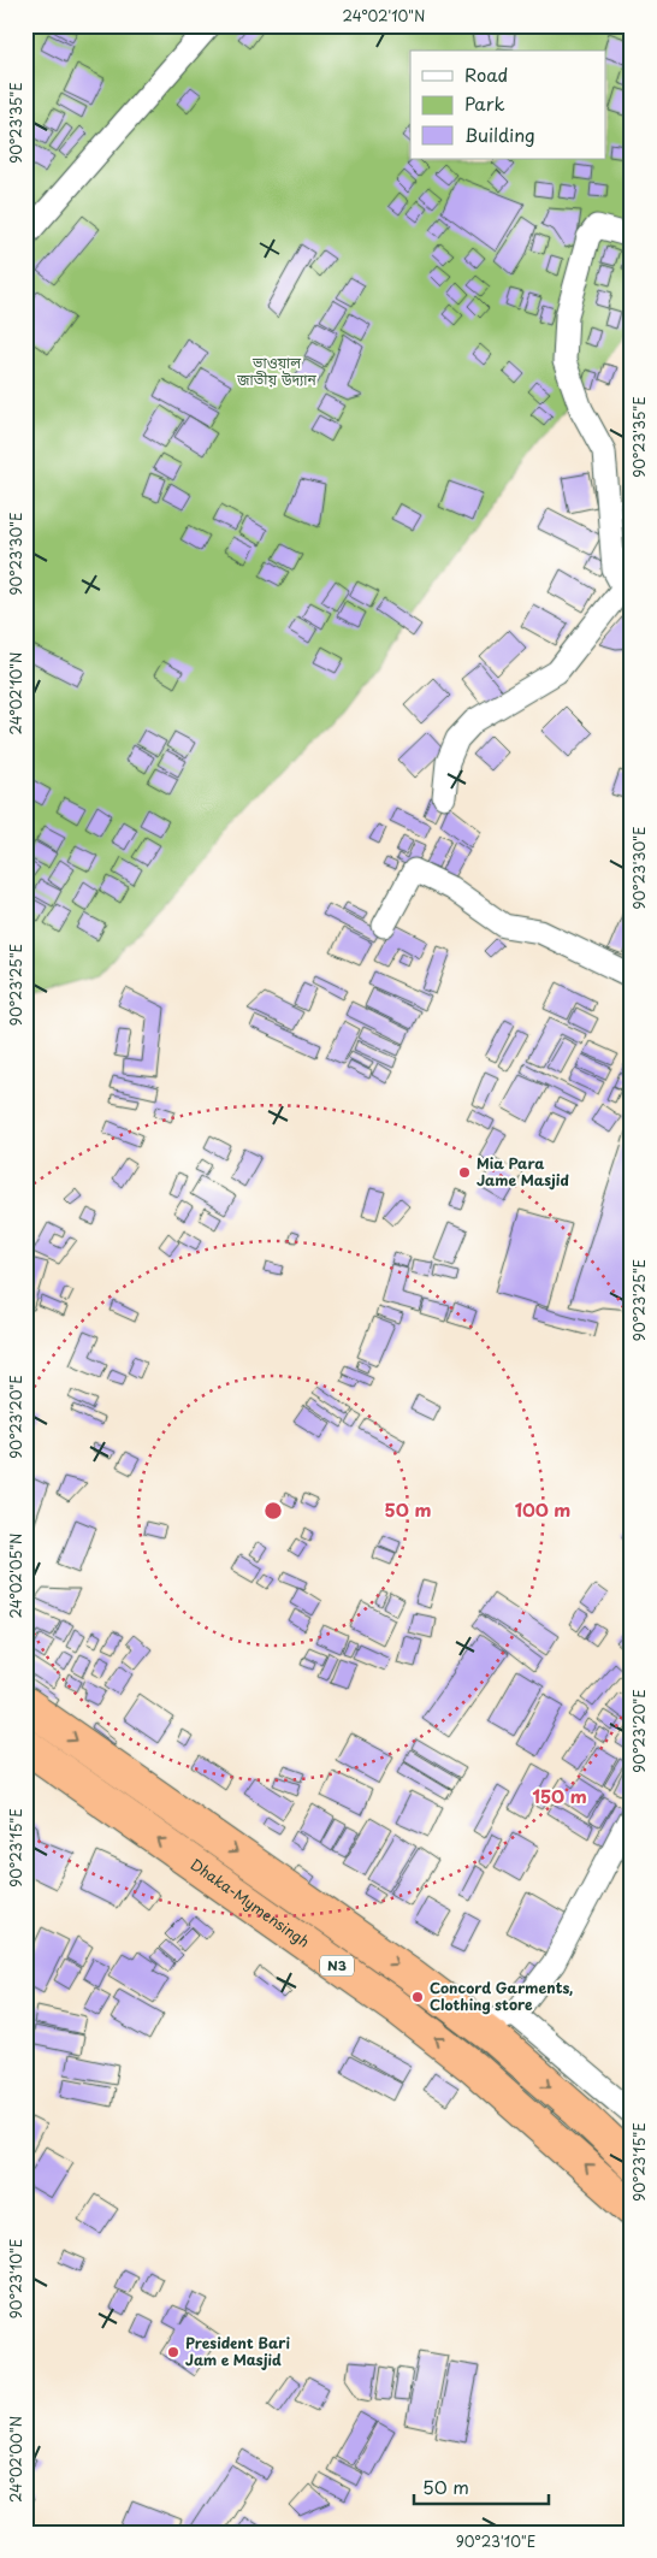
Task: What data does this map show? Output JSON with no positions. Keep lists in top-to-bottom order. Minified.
{"streets":{"highway":["Dhaka-Mymensingh","N3"]},"parks":["ভাওয়াল জাতীয় উদ্যান"],"places":["Mia Para Jame Masjid","Concord Garments, Clothing store","President Bari Jam e Masjid"],"legend":["Road","Park","Building"],"scale_bar":"50 m","coordinates":["24°02'10\"N","90°23'35\"E","90°23'30\"E","90°23'25\"E","90°23'20\"E","24°02'05\"N","90°23'15\"E","90°23'10\"E","24°02'00\"N"],"rings":["50 m","100 m","150 m"]}
